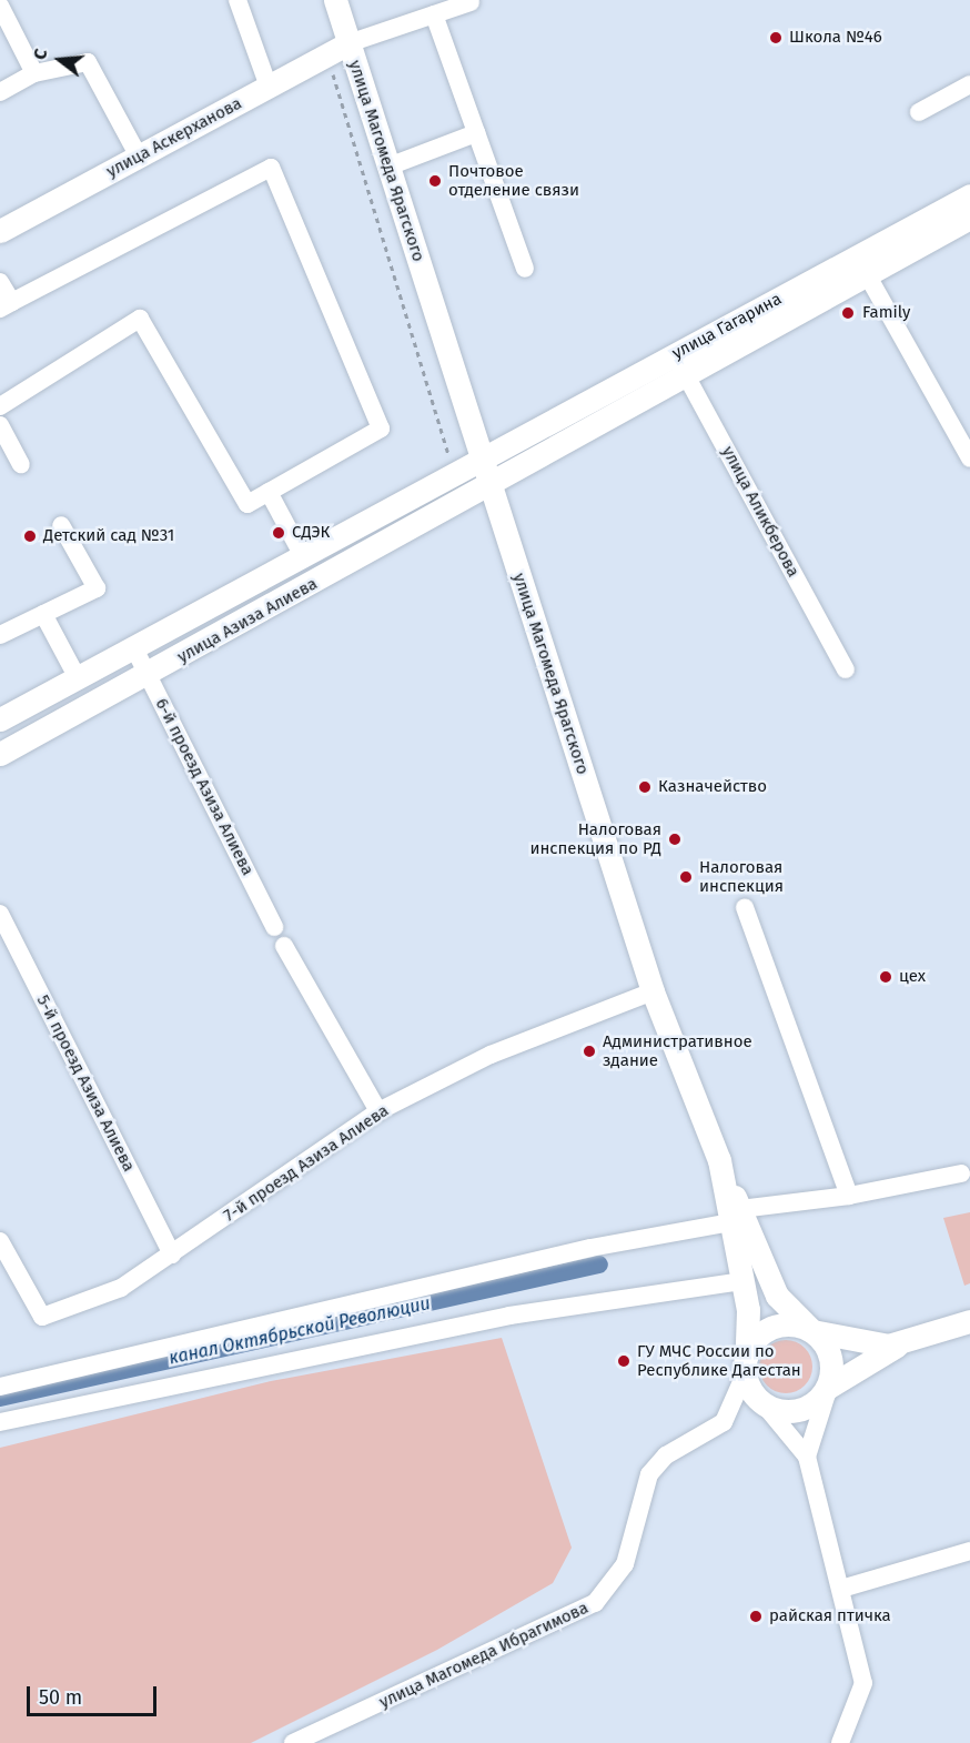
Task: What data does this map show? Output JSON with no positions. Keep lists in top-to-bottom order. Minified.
{"streets":{"main road":["улица Аскерханова","улица Магомеда Ярагского","улица Гагарина","улица Азиза Алиева"],"street":["улица Аликберова","6-й проезд Азиза Алиева","5-й проезд Азиза Алиева","7-й проезд Азиза Алиева","улица Магомеда Ибрагимова"]},"crossings":[["улица Аскерханова","улица Магомеда Ярагского"],["улица Магомеда Ярагского","улица Гагарина"],["улица Магомеда Ярагского","улица Азиза Алиева"],["улица Магомеда Ярагского","7-й проезд Азиза Алиева"],["улица Магомеда Ярагского","улица Магомеда Ибрагимова"],["улица Гагарина","улица Аликберова"],["улица Гагарина","улица Азиза Алиева"],["улица Азиза Алиева","6-й проезд Азиза Алиева"],["5-й проезд Азиза Алиева","7-й проезд Азиза Алиева"]],"water":["канал Октябрьской Революции"],"places":["Школа №46","Почтовое отделение связи","Family","СДЭК","Детский сад №31","Казначейство","Налоговая инспекция по РД","Налоговая инспекция","цех","Административное здание","ГУ МЧС России по Республике Дагестан","райская птичка"],"scale_bar":"50 m","north":"left"}
